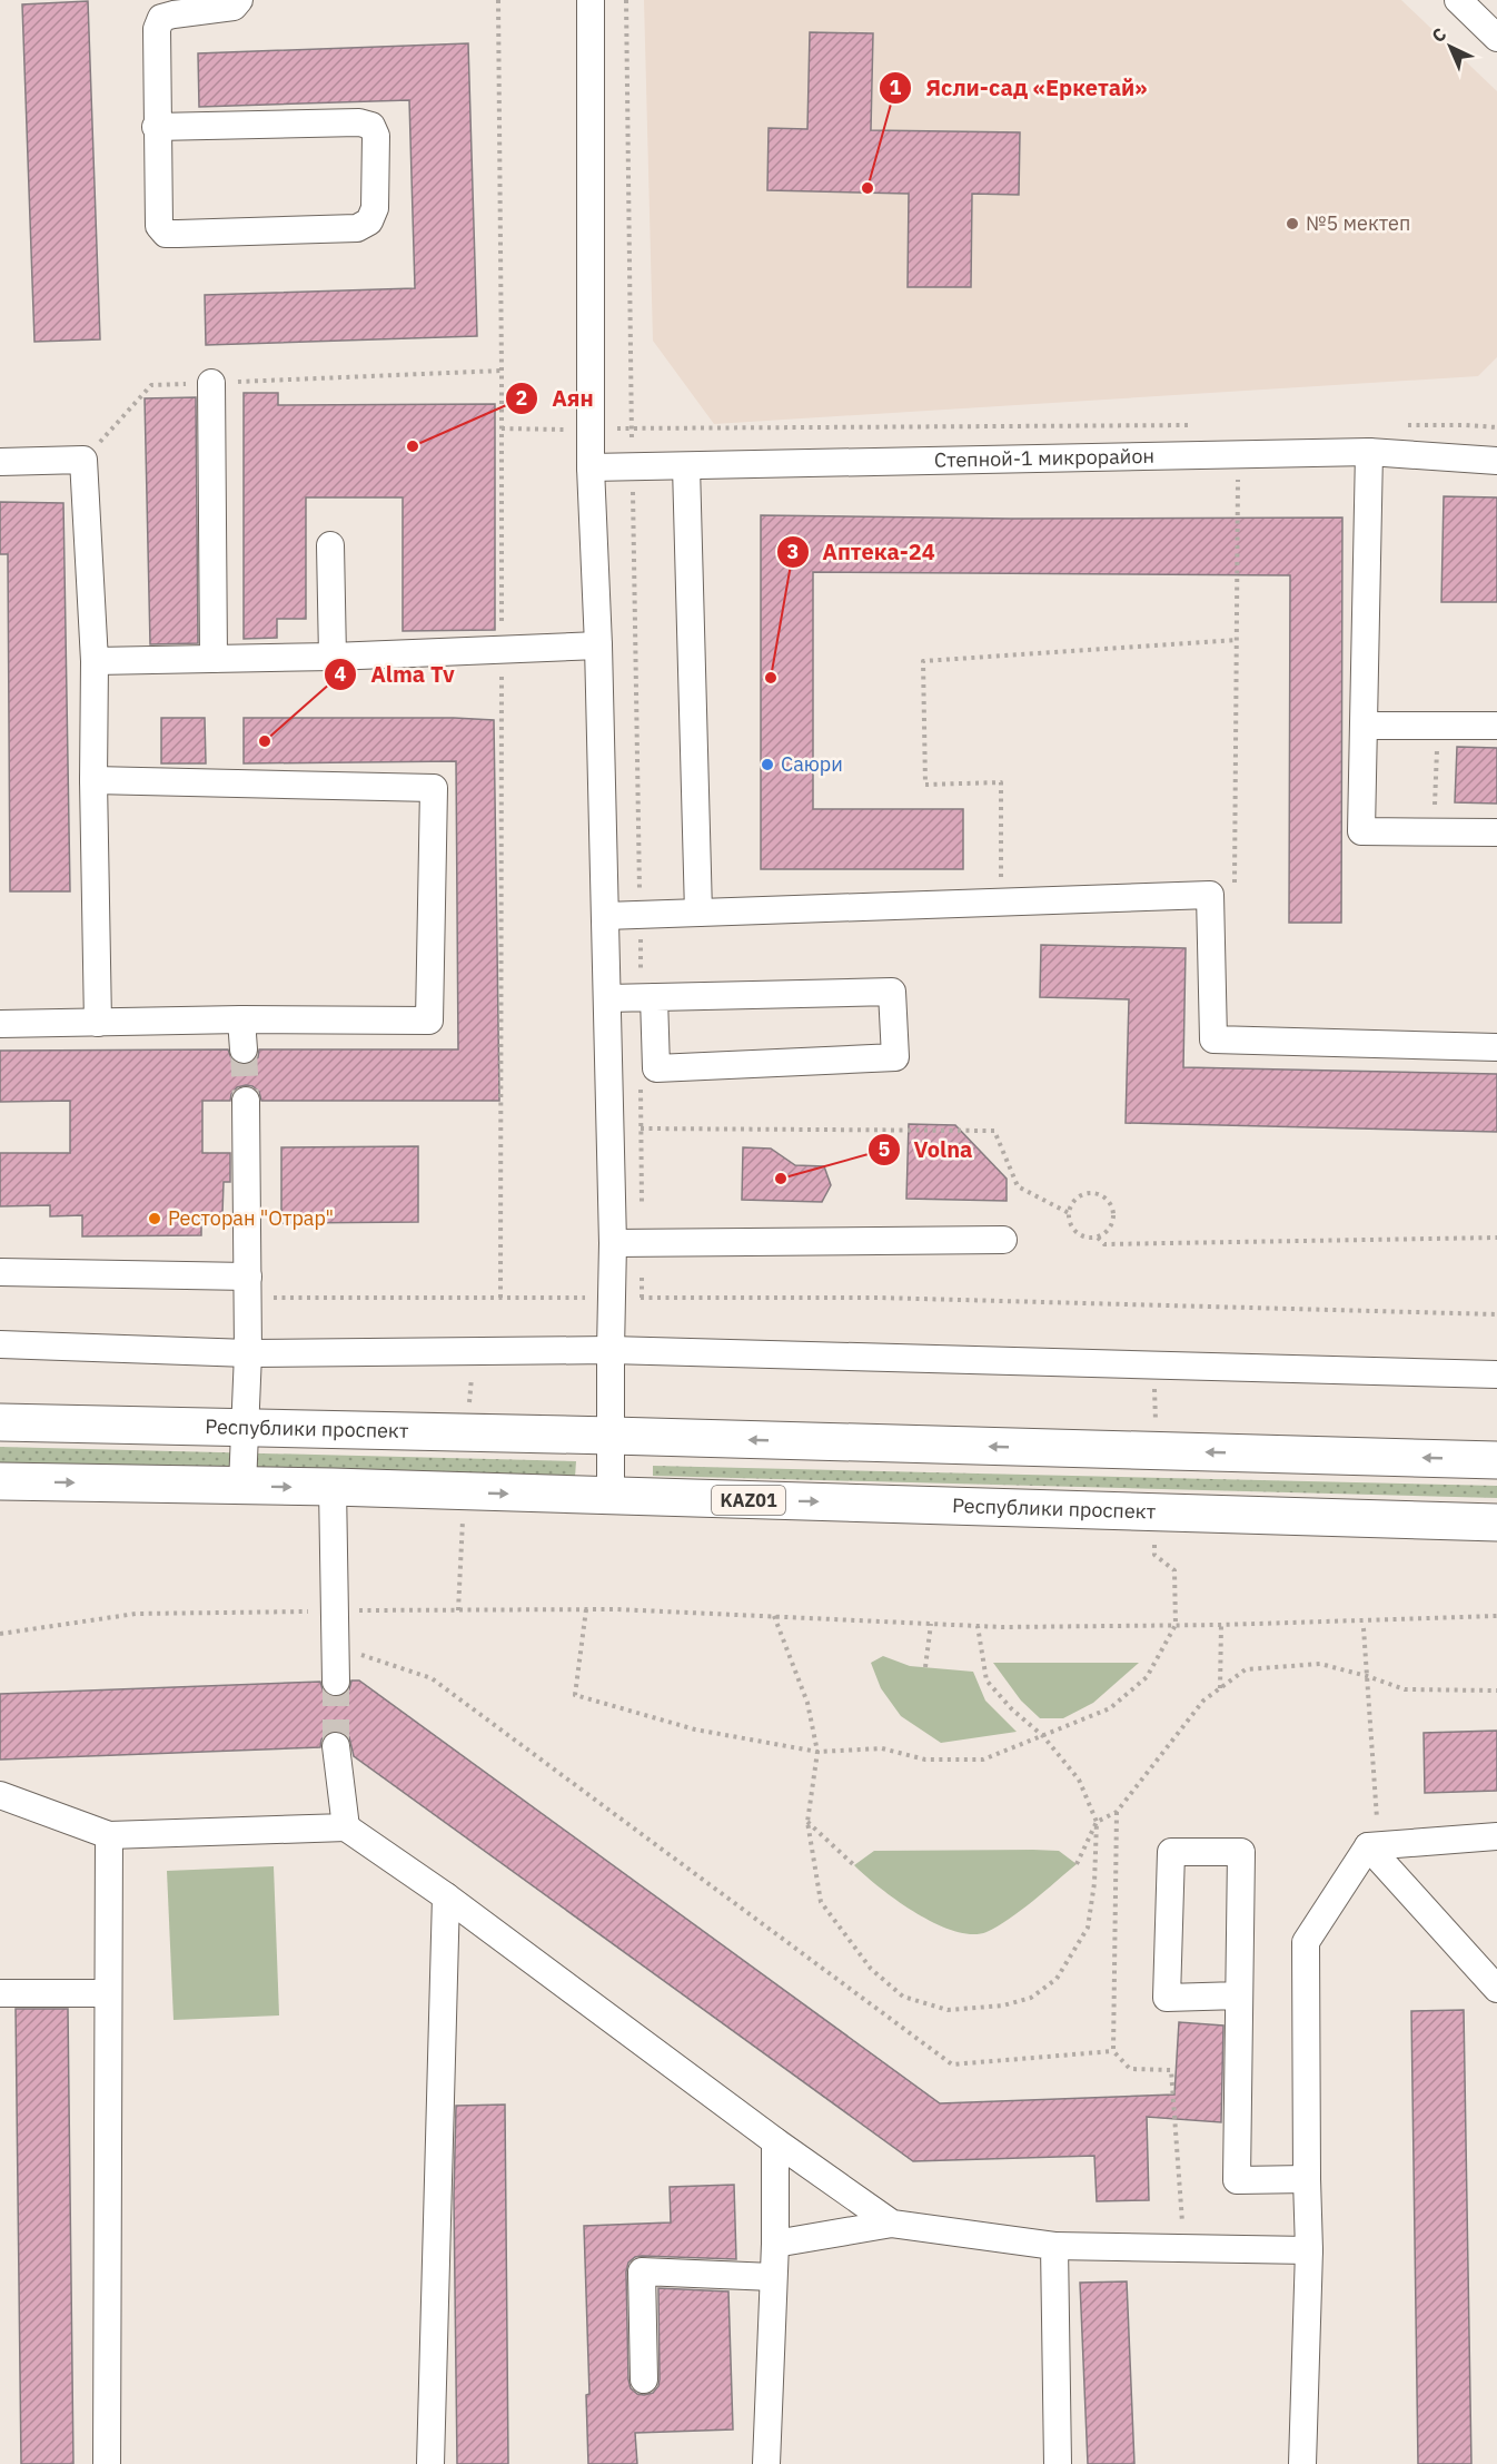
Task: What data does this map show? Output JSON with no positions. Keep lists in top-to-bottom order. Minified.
{"streets":{"highway":["Республики проспект","KАZ01"],"street":["Степной-1 микрорайон"]},"places":["Ясли-сад «Еркетай»","№5 мектеп","Аян","Аптека-24","Alma Tv","Саюри","Volna","Ресторан \"Отрар\""],"north":"top left"}
